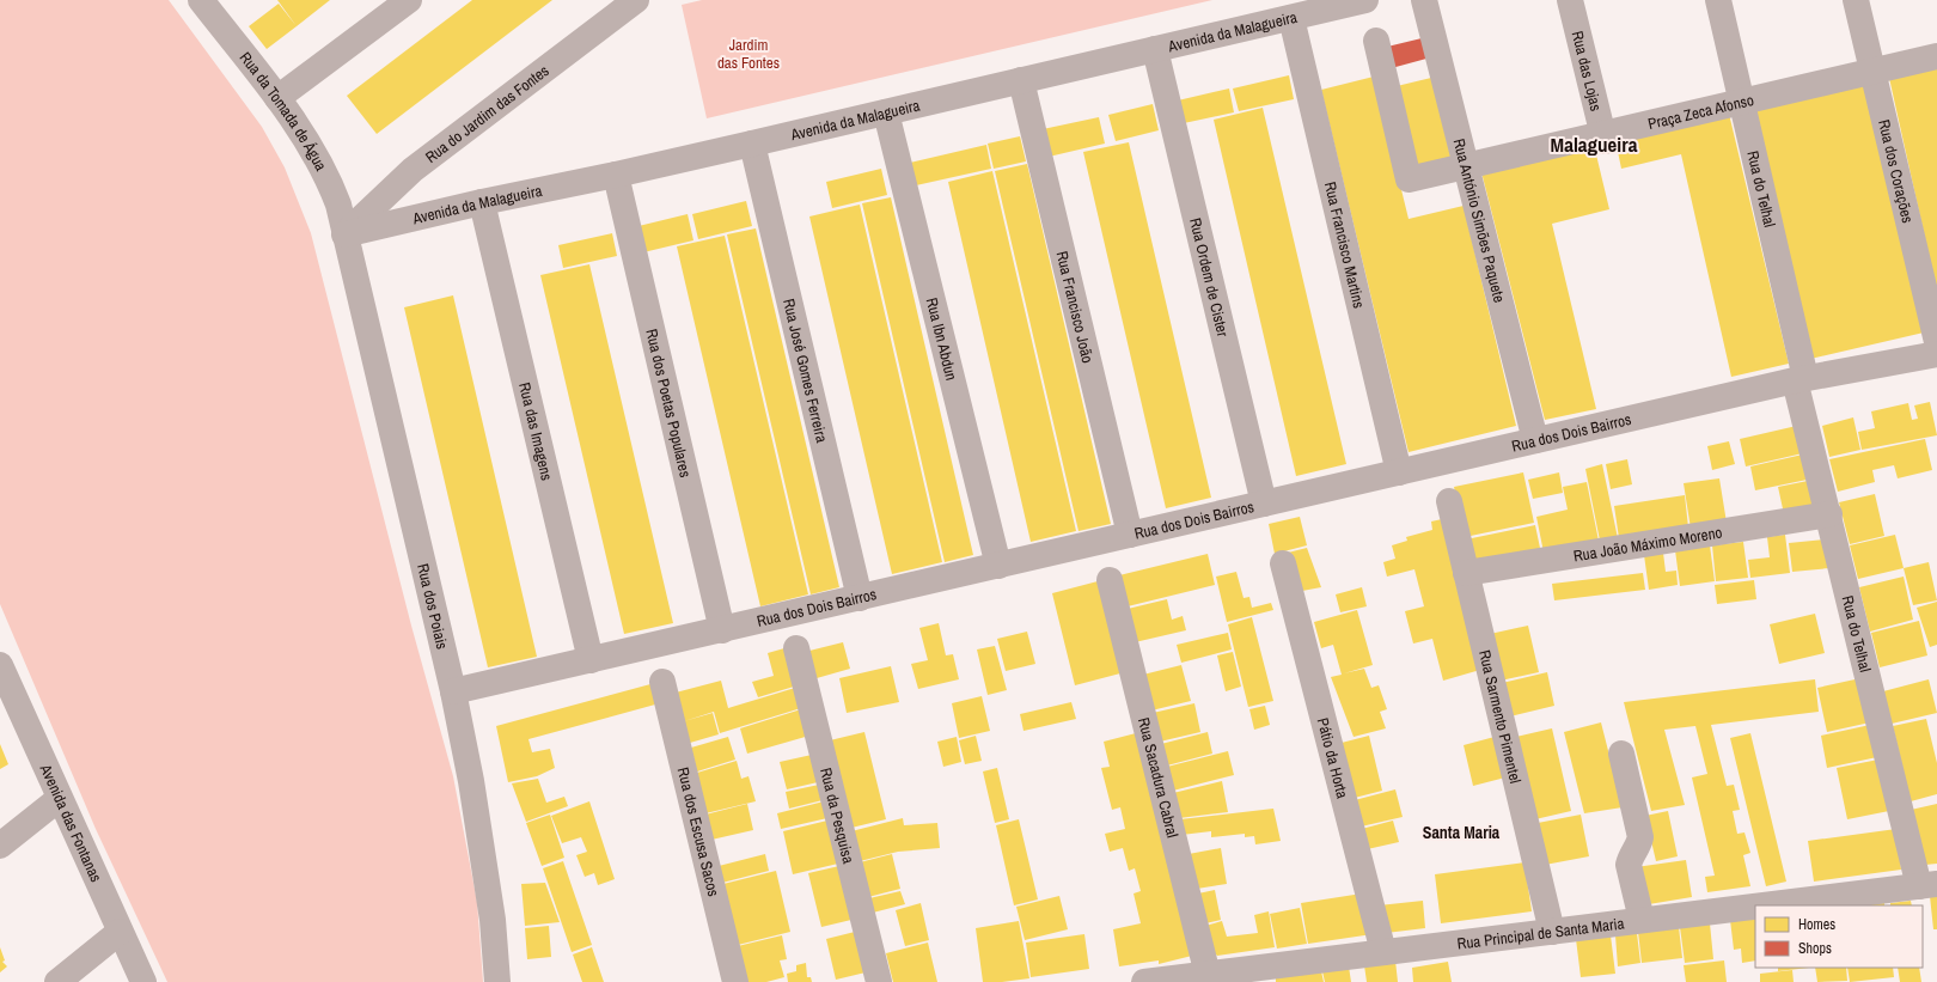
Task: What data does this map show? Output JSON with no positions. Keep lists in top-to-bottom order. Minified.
{"streets":{"street":["Avenida da Malagueira","Rua das Lojas","Praça Zeca Afonso","Rua da Tomada de Água","Rua do Jardim das Fontes","Rua dos Corações","Rua do Telhal","Rua António Simões Paquete","Rua Francisco Martins","Rua Ordem de Cister","Rua Francisco João","Rua Ibn Abdun","Rua José Gomes Ferreira","Rua dos Poetas Populares","Rua das Imagens","Rua dos Dois Bairros","Rua João Máximo Moreno","Rua dos Poiais","Rua Sarmento Pimentel","Pátio da Horta","Rua Sacadura Cabral","Rua da Pesquisa","Avenida das Fontanas","Rua dos Escusa Sacos","Rua Principal de Santa Maria"]},"crossings":[["Avenida da Malagueira","Rua da Tomada de Água"],["Avenida da Malagueira","Rua do Jardim das Fontes"],["Avenida da Malagueira","Rua Francisco Martins"],["Avenida da Malagueira","Rua Ordem de Cister"],["Avenida da Malagueira","Rua Francisco João"],["Avenida da Malagueira","Rua Ibn Abdun"],["Avenida da Malagueira","Rua José Gomes Ferreira"],["Avenida da Malagueira","Rua dos Poetas Populares"],["Avenida da Malagueira","Rua das Imagens"],["Avenida da Malagueira","Rua dos Poiais"],["Rua das Lojas","Praça Zeca Afonso"],["Praça Zeca Afonso","Rua dos Corações"],["Praça Zeca Afonso","Rua do Telhal"],["Praça Zeca Afonso","Rua António Simões Paquete"],["Rua da Tomada de Água","Rua do Jardim das Fontes"],["Rua da Tomada de Água","Rua dos Poiais"],["Rua do Jardim das Fontes","Rua dos Poiais"],["Rua do Telhal","Rua dos Dois Bairros"],["Rua do Telhal","Rua João Máximo Moreno"],["Rua do Telhal","Rua Principal de Santa Maria"],["Rua António Simões Paquete","Rua dos Dois Bairros"],["Rua Francisco Martins","Rua dos Dois Bairros"],["Rua Ordem de Cister","Rua dos Dois Bairros"],["Rua Francisco João","Rua dos Dois Bairros"],["Rua Ibn Abdun","Rua dos Dois Bairros"],["Rua José Gomes Ferreira","Rua dos Dois Bairros"],["Rua dos Poetas Populares","Rua dos Dois Bairros"],["Rua das Imagens","Rua dos Dois Bairros"],["Rua dos Dois Bairros","Rua dos Poiais"],["Rua João Máximo Moreno","Rua Sarmento Pimentel"],["Rua Sarmento Pimentel","Rua Principal de Santa Maria"],["Pátio da Horta","Rua Principal de Santa Maria"],["Rua Sacadura Cabral","Rua Principal de Santa Maria"]],"districts":["Malagueira","Santa Maria"],"parks":["Jardim das Fontes"],"legend":["Homes","Shops"]}
